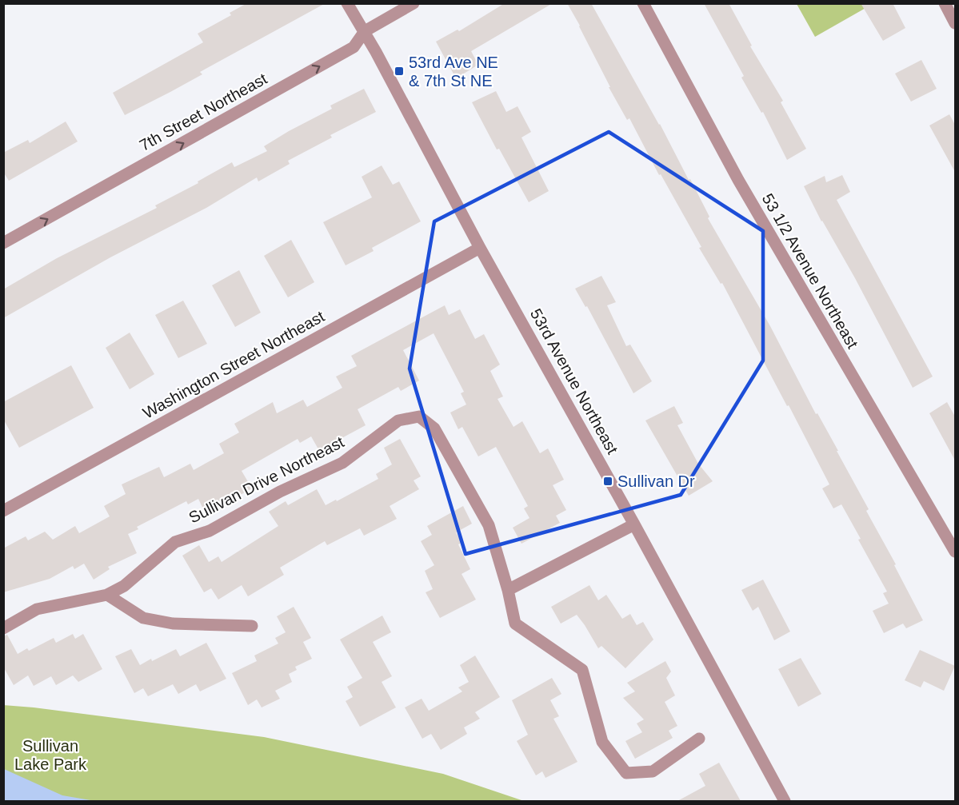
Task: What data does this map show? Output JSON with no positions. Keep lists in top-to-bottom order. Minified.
{"streets":{"street":["7th Street Northeast","53 1/2 Avenue Northeast","Washington Street Northeast","53rd Avenue Northeast","Sullivan Drive Northeast"]},"crossings":[["7th Street Northeast","53rd Avenue Northeast"],["Washington Street Northeast","53rd Avenue Northeast"]],"one_way":["7th Street Northeast"],"parks":["Sullivan Lake Park"],"places":{"transit":["53rd Ave NE & 7th St NE","Sullivan Dr"]}}
